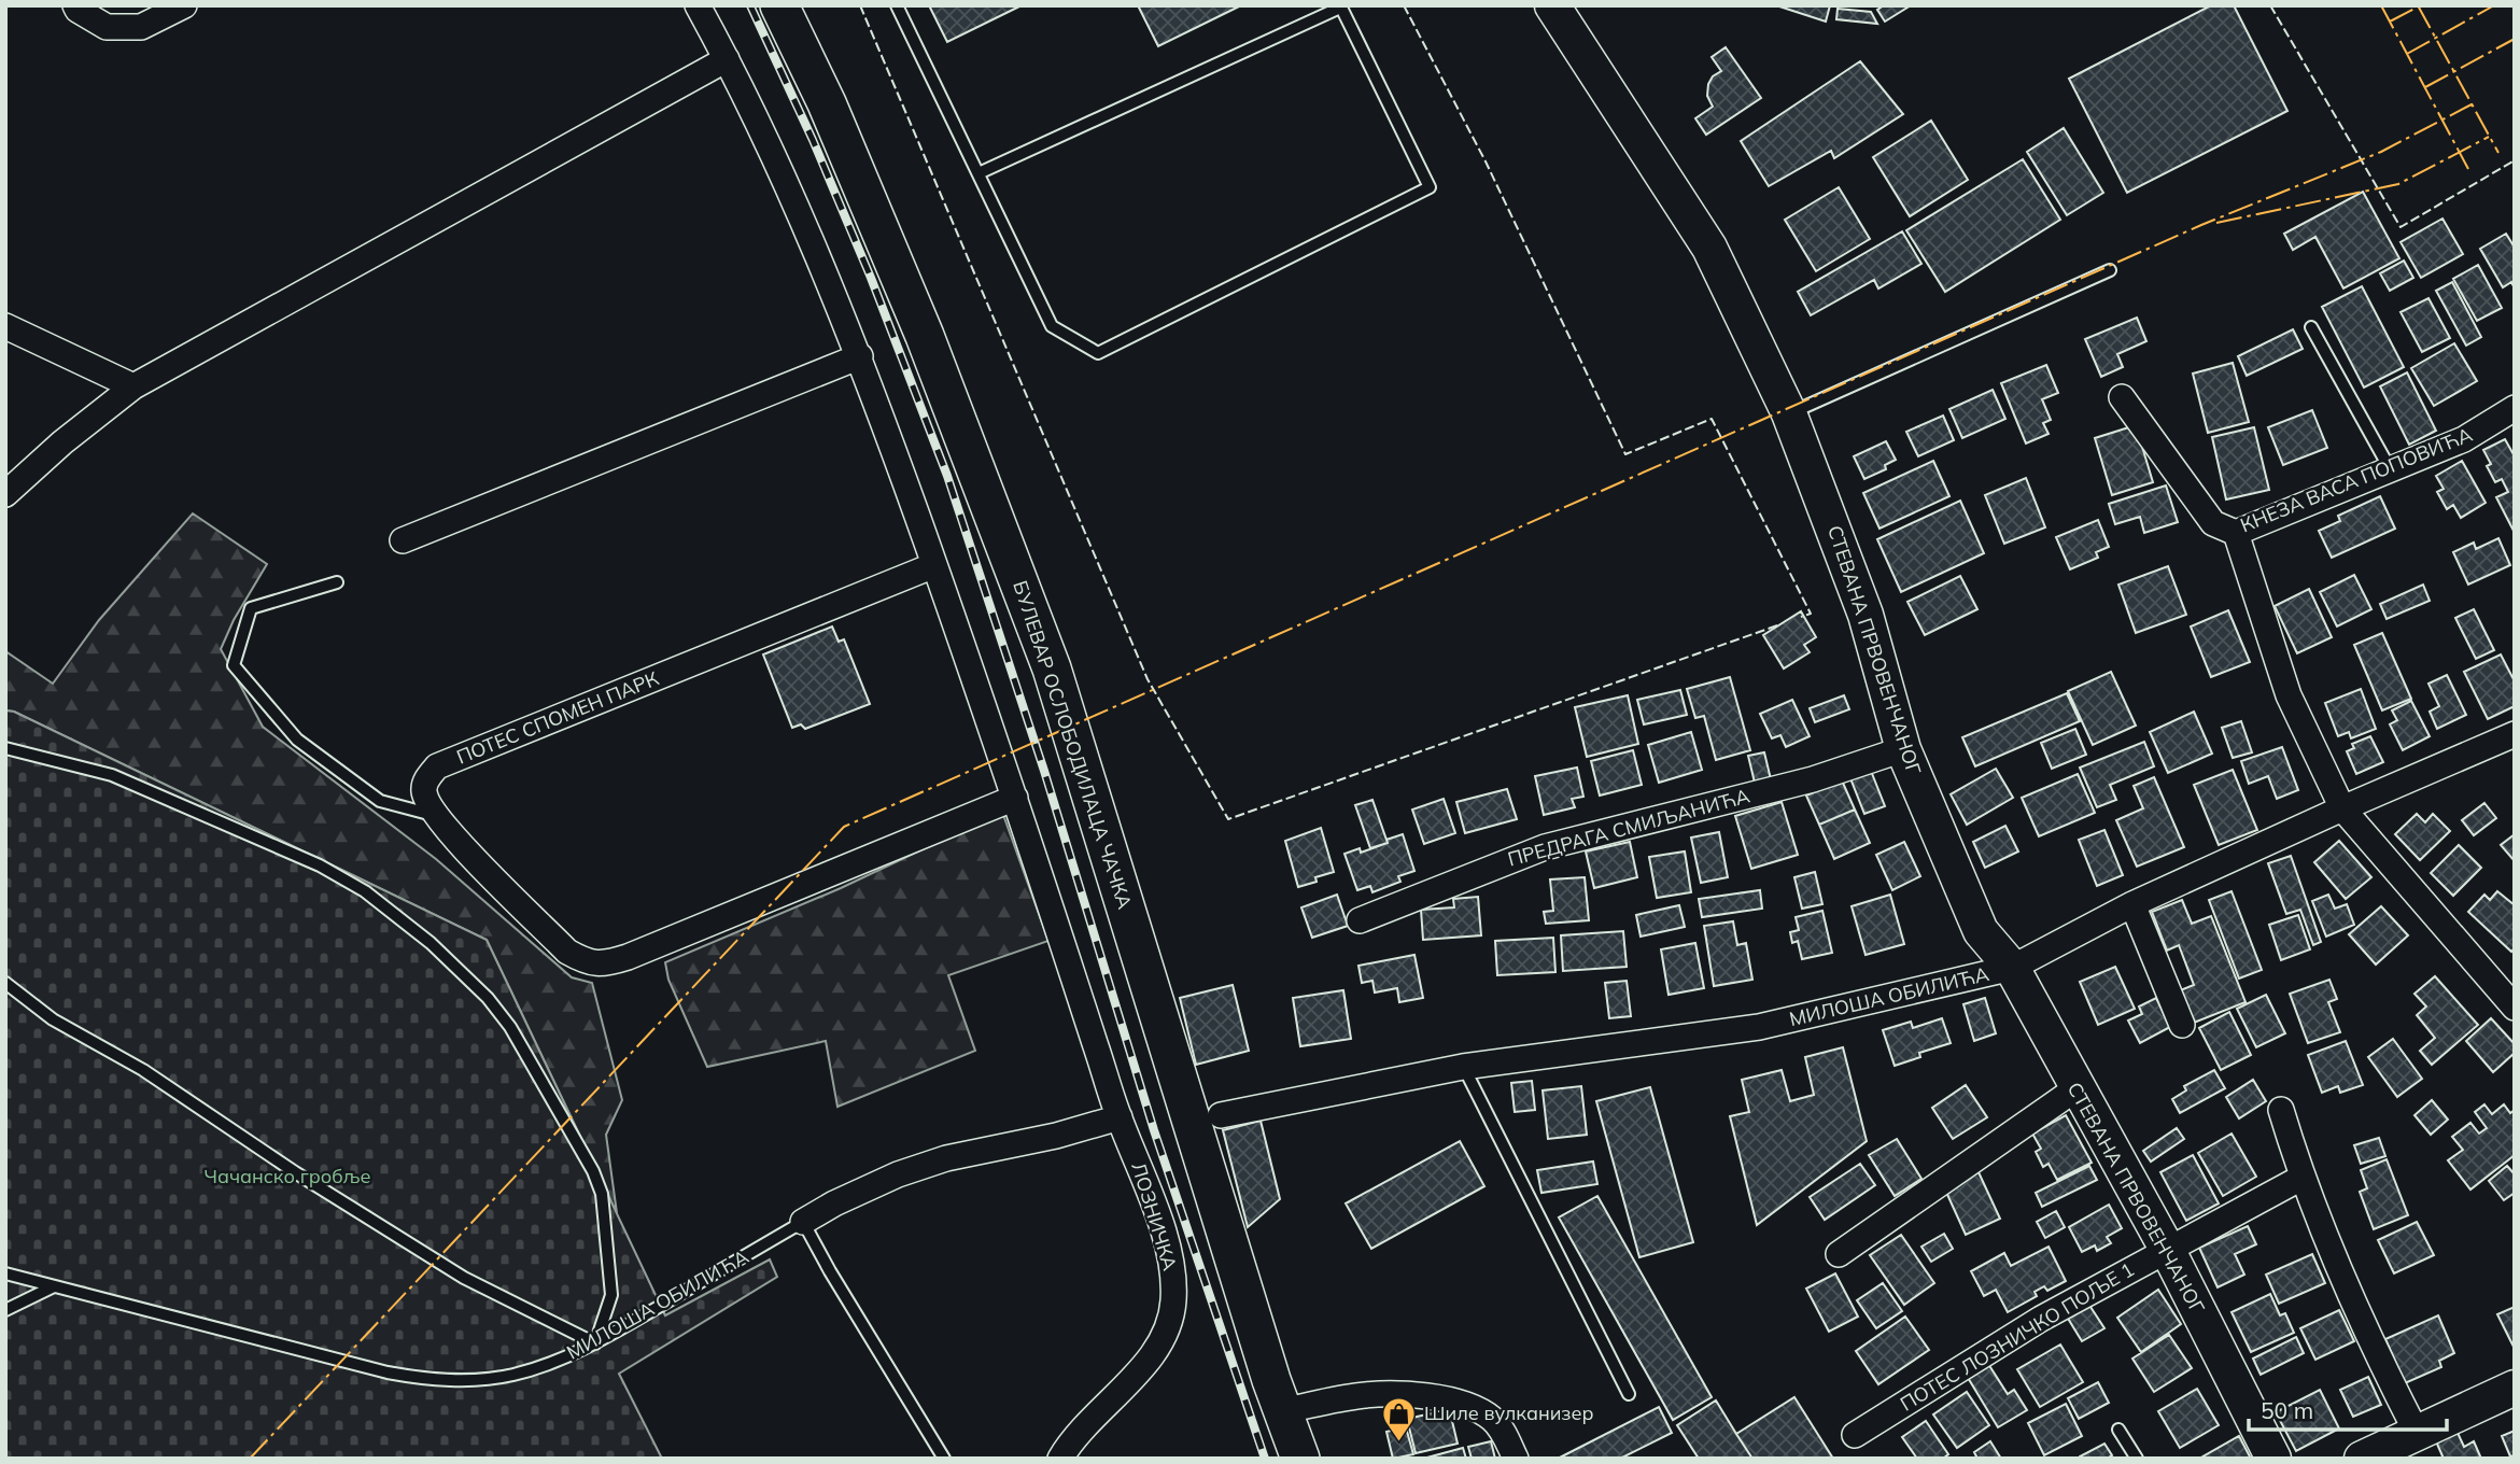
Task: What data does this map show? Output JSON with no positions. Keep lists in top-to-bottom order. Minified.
{"streets":{"main road":["БУЛЕВАР ОСЛОБОДИЛАЦА ЧАЧКА"],"street":["КНЕЗА ВАСА ПОПОВИЋА","СТЕВАНА ПРВОВЕНЧАНОГ","ПОТЕС СПОМЕН ПАРК","ПРЕДРАГА СМИЉАНИЋА","МИЛОША ОБИЛИЋА","ЛОЗНИЧКА","ПОТЕС ЛОЗНИЧКО ПОЉЕ 1"]},"crossings":[["СТЕВАНА ПРВОВЕНЧАНОГ","ПРЕДРАГА СМИЉАНИЋА"],["СТЕВАНА ПРВОВЕНЧАНОГ","МИЛОША ОБИЛИЋА"],["СТЕВАНА ПРВОВЕНЧАНОГ","ПОТЕС ЛОЗНИЧКО ПОЉЕ 1"],["МИЛОША ОБИЛИЋА","ЛОЗНИЧКА"]],"parks":["Чачанско гробље"],"places":{"shop":["Шиле вулканизер"]},"scale_bar":"50 m"}
